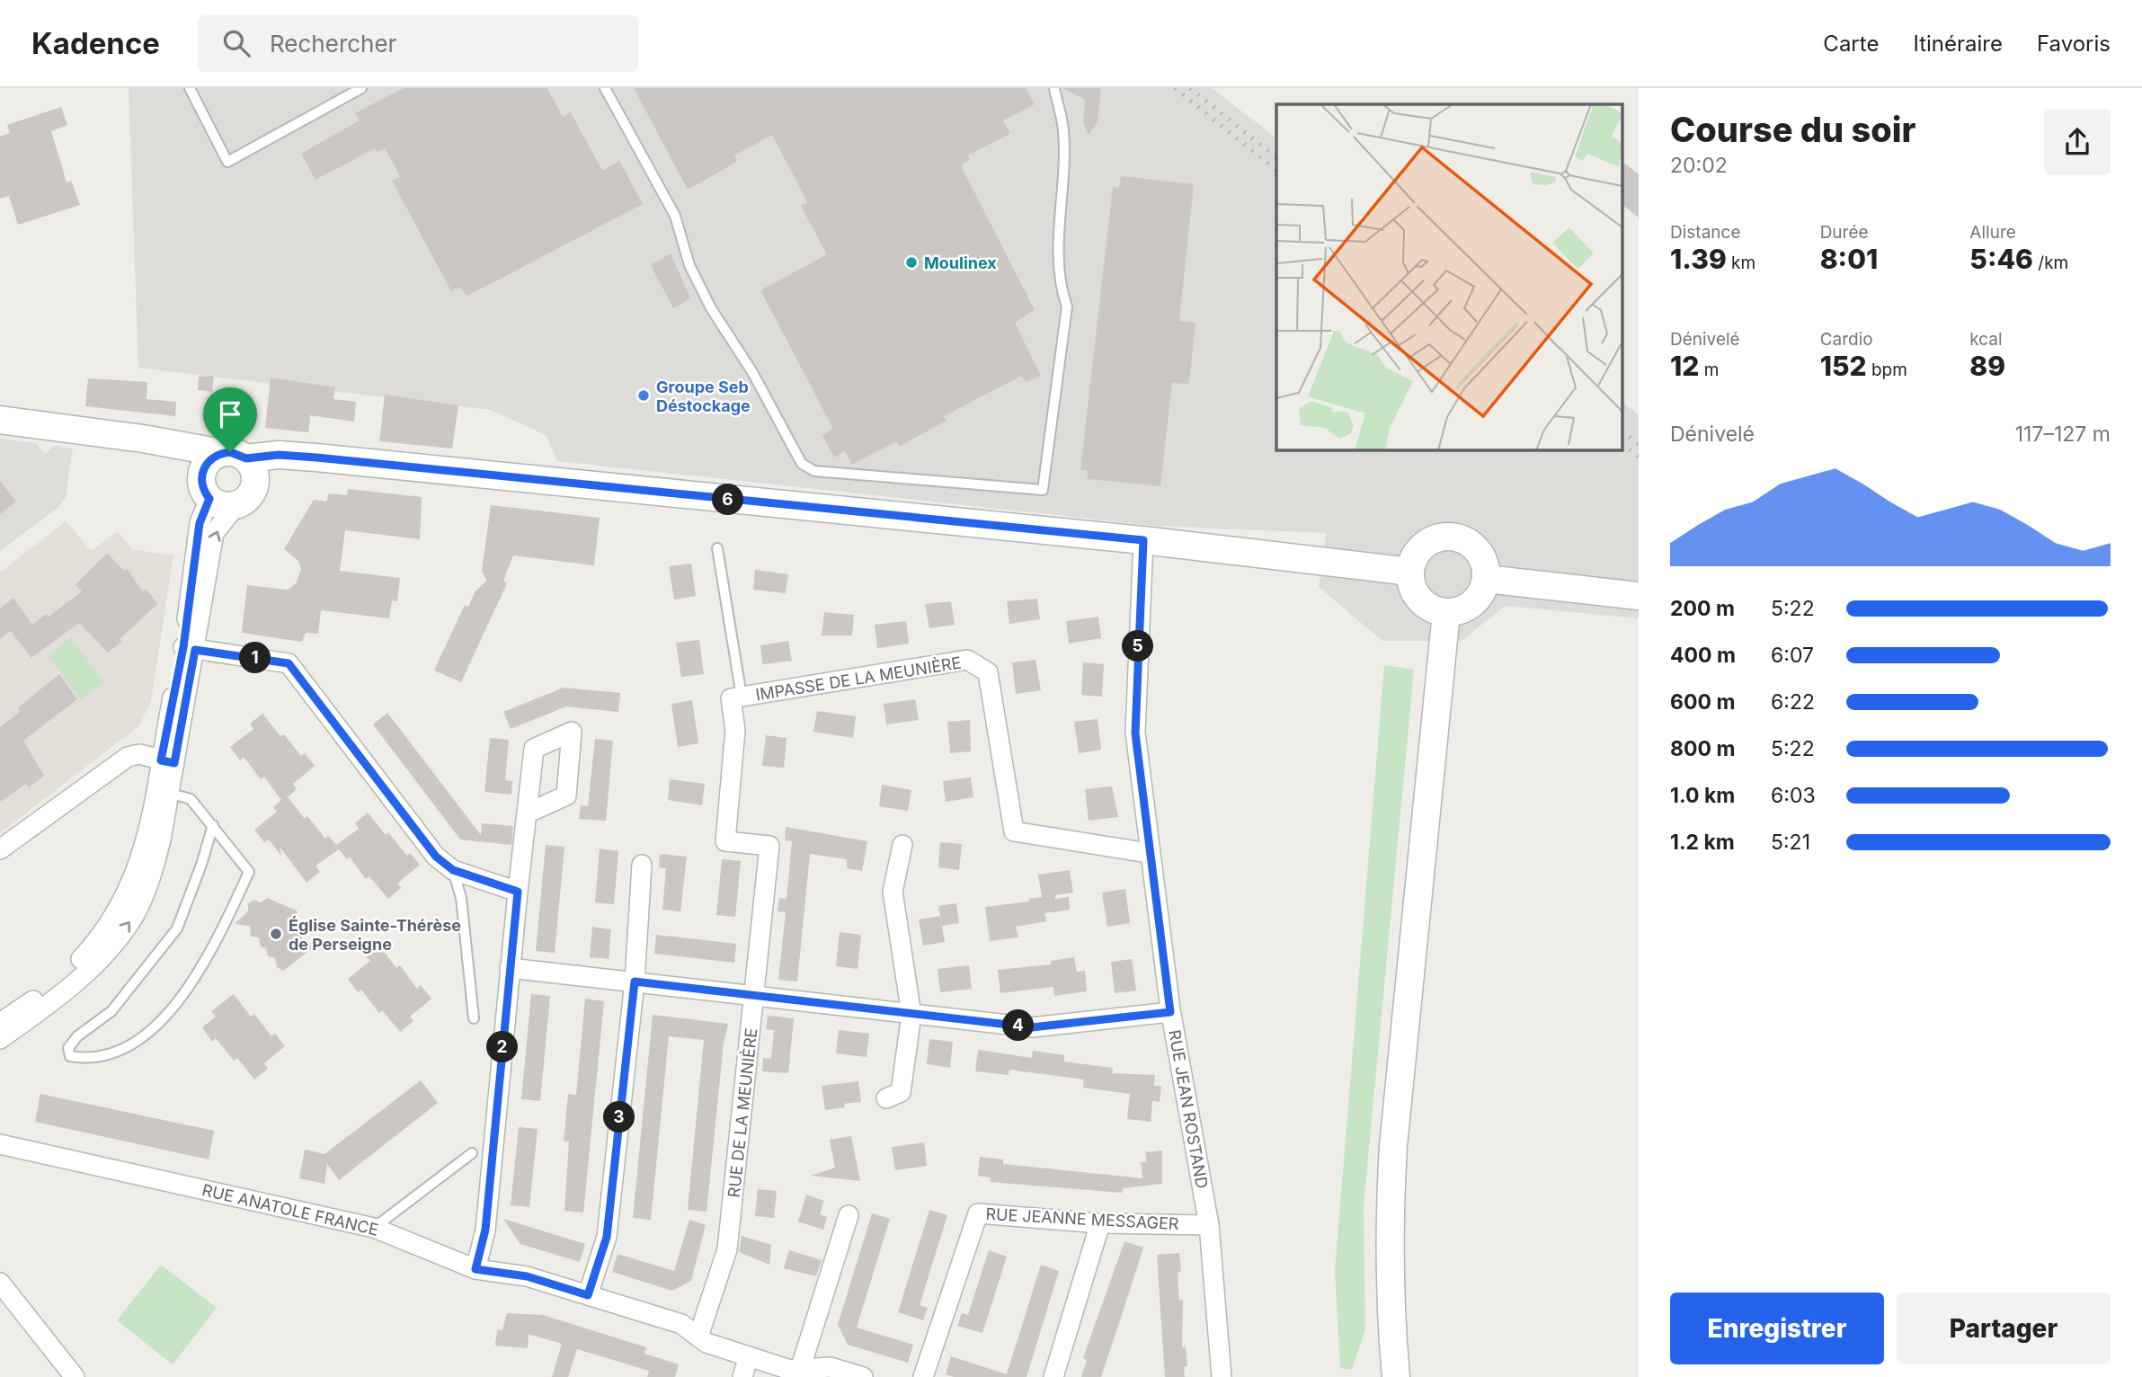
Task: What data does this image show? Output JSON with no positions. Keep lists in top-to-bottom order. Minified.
{"streets":{"street":["IMPASSE DE LA MEUNIÈRE","RUE JEAN ROSTAND","RUE DE LA MEUNIÈRE","RUE ANATOLE FRANCE","RUE JEANNE MESSAGER"]},"crossings":[["IMPASSE DE LA MEUNIÈRE","RUE JEAN ROSTAND"],["IMPASSE DE LA MEUNIÈRE","RUE DE LA MEUNIÈRE"],["RUE JEAN ROSTAND","RUE JEANNE MESSAGER"],["RUE DE LA MEUNIÈRE","RUE ANATOLE FRANCE"]],"places":["Moulinex","Groupe Seb Déstockage","Église Sainte-Thérèse de Perseigne"],"page":{"header":"Kadence","search":"Rechercher","nav":["Carte","Itinéraire","Favoris"],"heading":["Course du soir","20:02"],"stats":[["Distance","1.39 km"],["Durée","8:01"],["Allure","5:46 /km"],["Dénivelé","12 m"],["Cardio","152 bpm"],["kcal","89"]],"chart":["Dénivelé","117–127 m"],"pins":["6","5","1","4","2","3"],"list":[{"name":"200 m","note":"5:22"},{"name":"400 m","note":"6:07"},{"name":"600 m","note":"6:22"},{"name":"800 m","note":"5:22"},{"name":"1.0 km","note":"6:03"},{"name":"1.2 km","note":"5:21"}],"buttons":["Enregistrer","Partager"]}}
